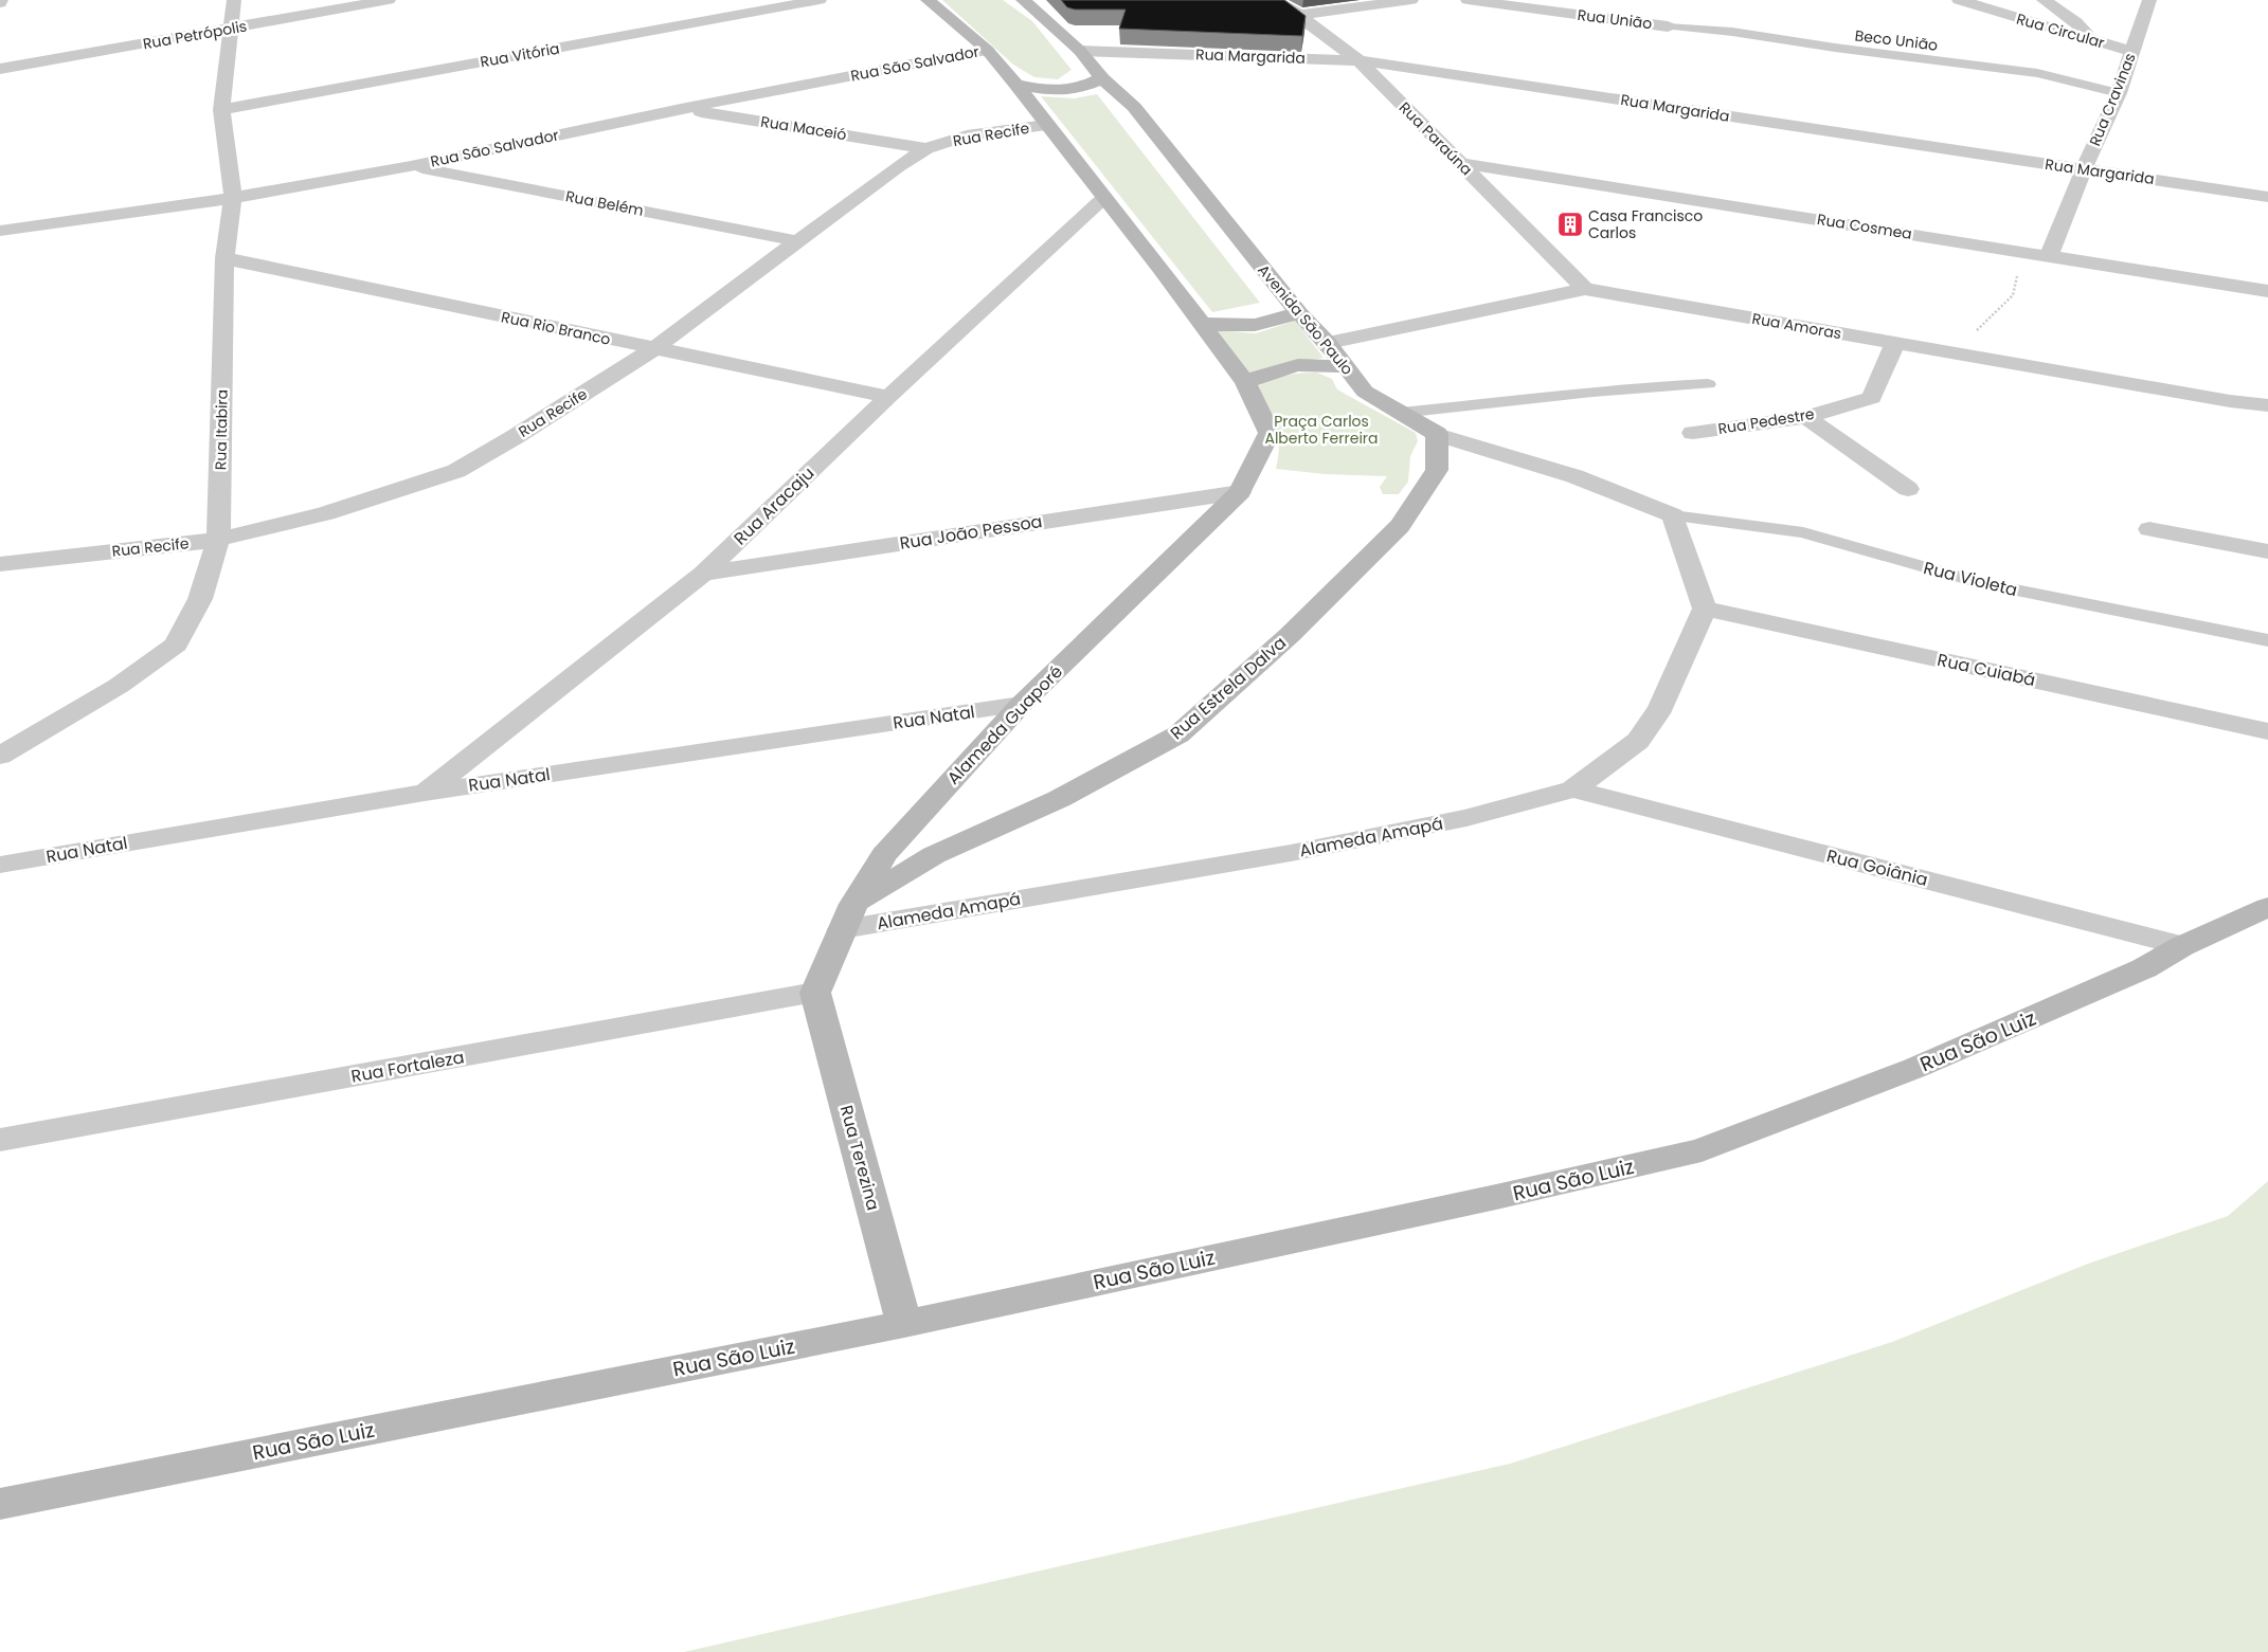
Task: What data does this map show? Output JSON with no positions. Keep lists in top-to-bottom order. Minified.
{"streets":{"street":["Rua União","Rua Circular","Rua Petrópolis","Rua Vitória","Rua Margarida","Rua São Salvador","Rua Cravinas","Rua Maceió","Rua Recife","Rua Paraúna","Rua Belém","Rua Cosmea","Avenida São Paulo","Rua Amoras","Rua Rio Branco","Rua Pedestre","Rua Itabira","Rua Aracaju","Rua João Pessoa","Rua Cuiabá","Rua Estrela Dalva","Rua Natal","Alameda Guaporé","Alameda Amapá","Rua Goiânia","Rua São Luiz","Rua Fortaleza","Rua Terezina"],"lane":["Beco União","Rua Violeta"]},"crossings":[["Rua União","Beco União"],["Rua Circular","Rua Cravinas"],["Rua Petrópolis","Rua Itabira"],["Beco União","Rua Cravinas"],["Rua Vitória","Rua Itabira"],["Rua Margarida","Rua Cravinas"],["Rua Margarida","Rua Paraúna"],["Rua Margarida","Avenida São Paulo"],["Rua São Salvador","Rua Maceió"],["Rua São Salvador","Rua Belém"],["Rua São Salvador","Rua Itabira"],["Rua Cravinas","Rua Cosmea"],["Rua Maceió","Rua Recife"],["Rua Recife","Rua Belém"],["Rua Recife","Rua Rio Branco"],["Rua Recife","Rua Itabira"],["Rua Paraúna","Rua Cosmea"],["Rua Paraúna","Rua Amoras"],["Avenida São Paulo","Rua Amoras"],["Avenida São Paulo","Rua Violeta"],["Avenida São Paulo","Rua Estrela Dalva"],["Rua Amoras","Rua Pedestre"],["Rua Rio Branco","Rua Itabira"],["Rua Rio Branco","Rua Aracaju"],["Rua Aracaju","Rua João Pessoa"],["Rua Aracaju","Rua Natal"],["Rua João Pessoa","Alameda Guaporé"],["Rua Cuiabá","Alameda Amapá"],["Rua Estrela Dalva","Alameda Guaporé"],["Rua Estrela Dalva","Alameda Amapá"],["Rua Natal","Alameda Guaporé"],["Alameda Guaporé","Alameda Amapá"],["Alameda Guaporé","Rua Fortaleza"],["Alameda Guaporé","Rua Terezina"],["Alameda Amapá","Rua Goiânia"],["Rua Goiânia","Rua São Luiz"],["Rua São Luiz","Rua Terezina"],["Rua Fortaleza","Rua Terezina"]],"parks":["Praça Carlos Alberto Ferreira"],"places":{"building":["Casa Francisco Carlos"]}}
